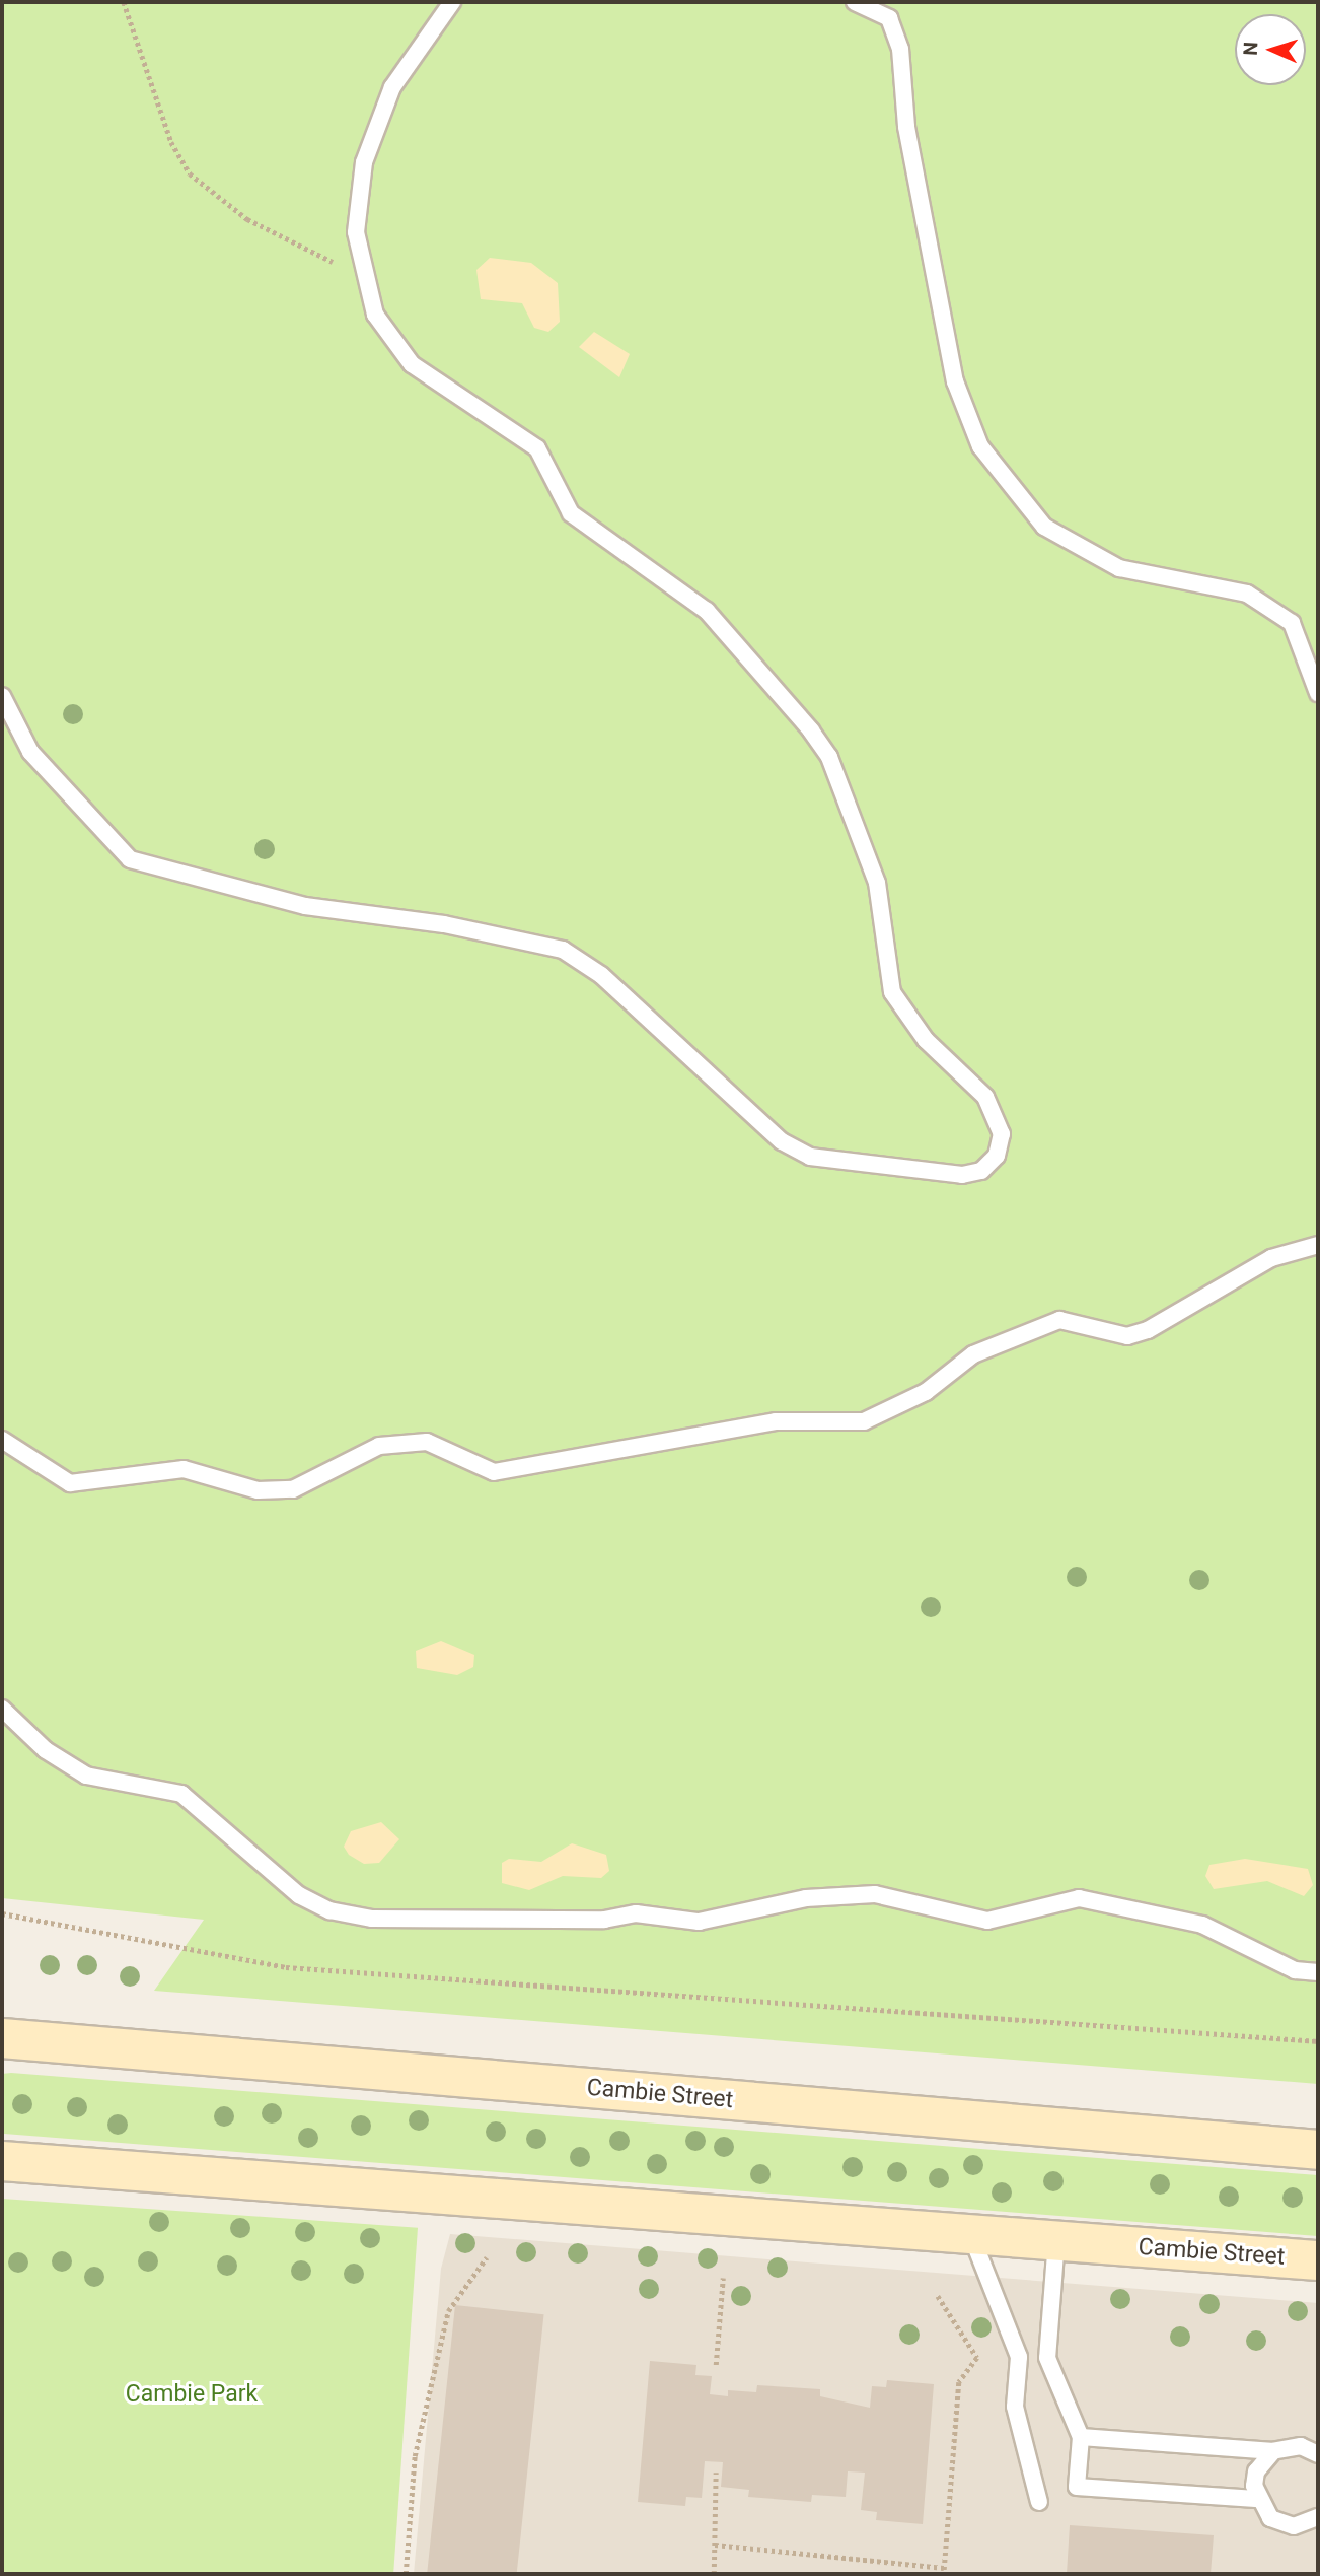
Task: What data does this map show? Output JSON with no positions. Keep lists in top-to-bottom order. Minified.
{"streets":{"main road":["Cambie Street"]},"parks":["Cambie Park"],"north":"left"}
